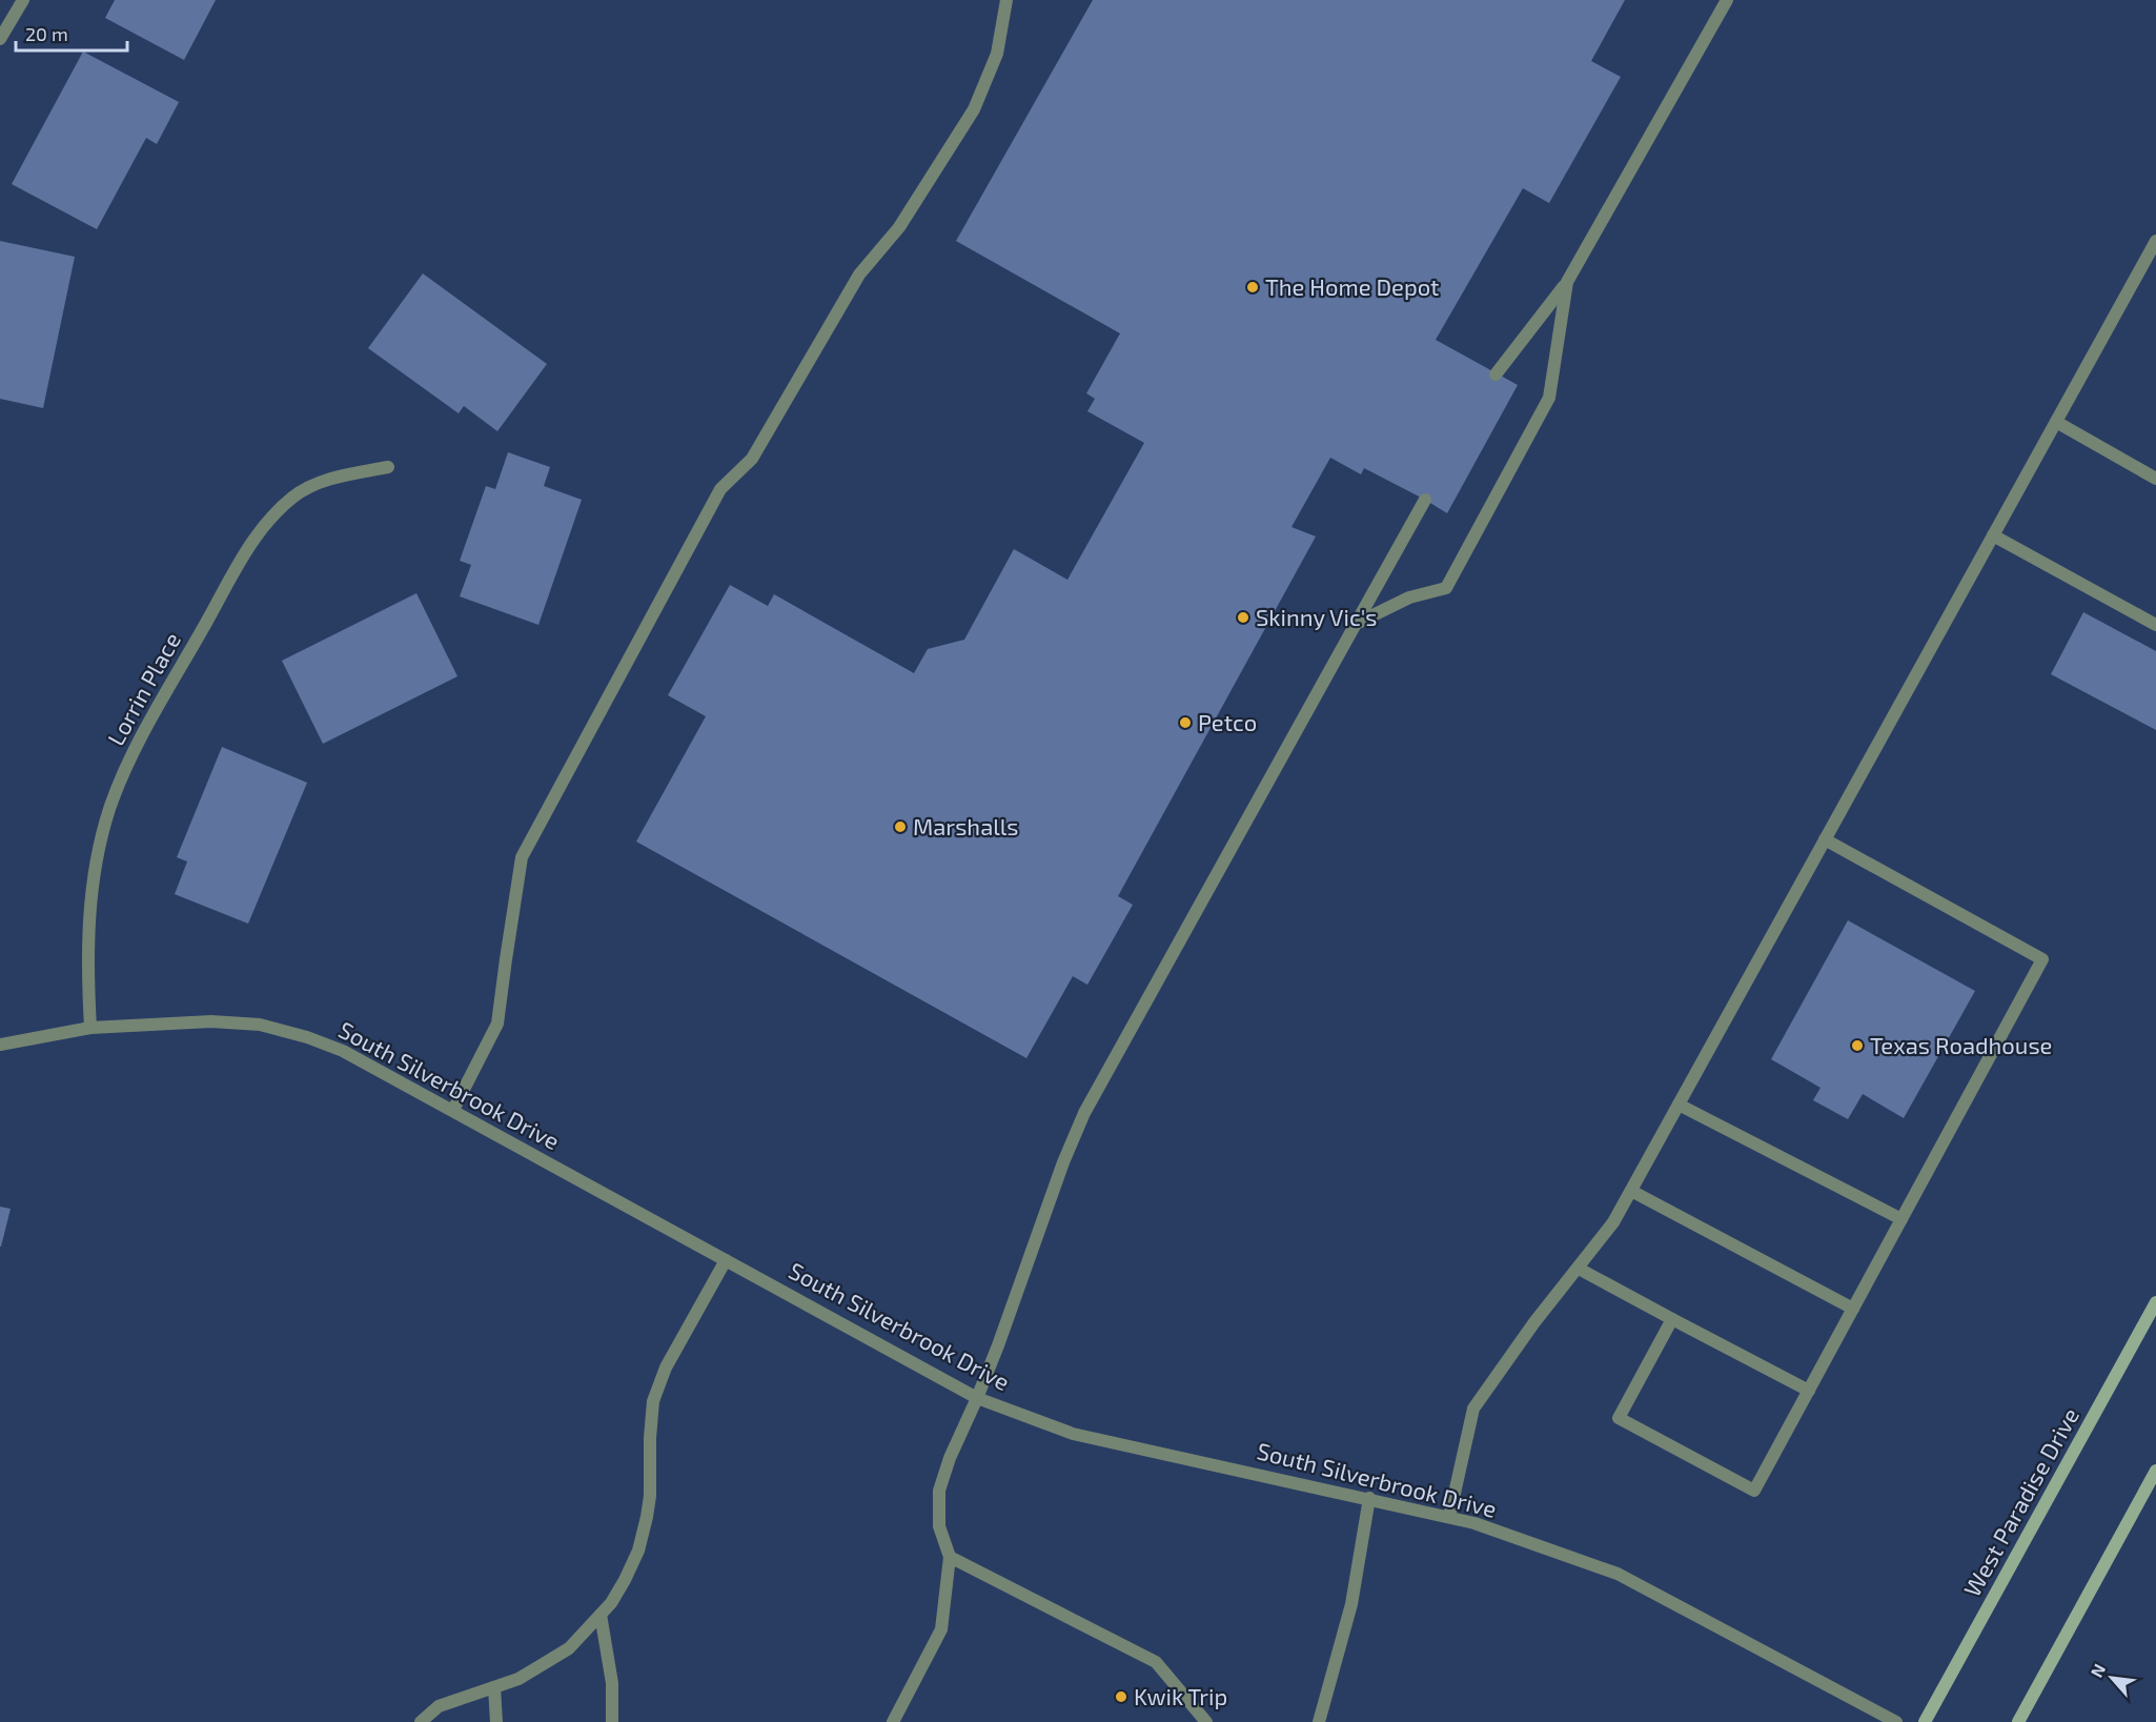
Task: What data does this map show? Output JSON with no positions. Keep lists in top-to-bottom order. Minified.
{"streets":{"street":["Lorrin Place","South Silverbrook Drive","West Paradise Drive"]},"crossings":[["Lorrin Place","South Silverbrook Drive"]],"places":["The Home Depot","Skinny Vic's","Petco","Marshalls","Texas Roadhouse","Kwik Trip"],"scale_bar":"20 m","north":"top left"}
